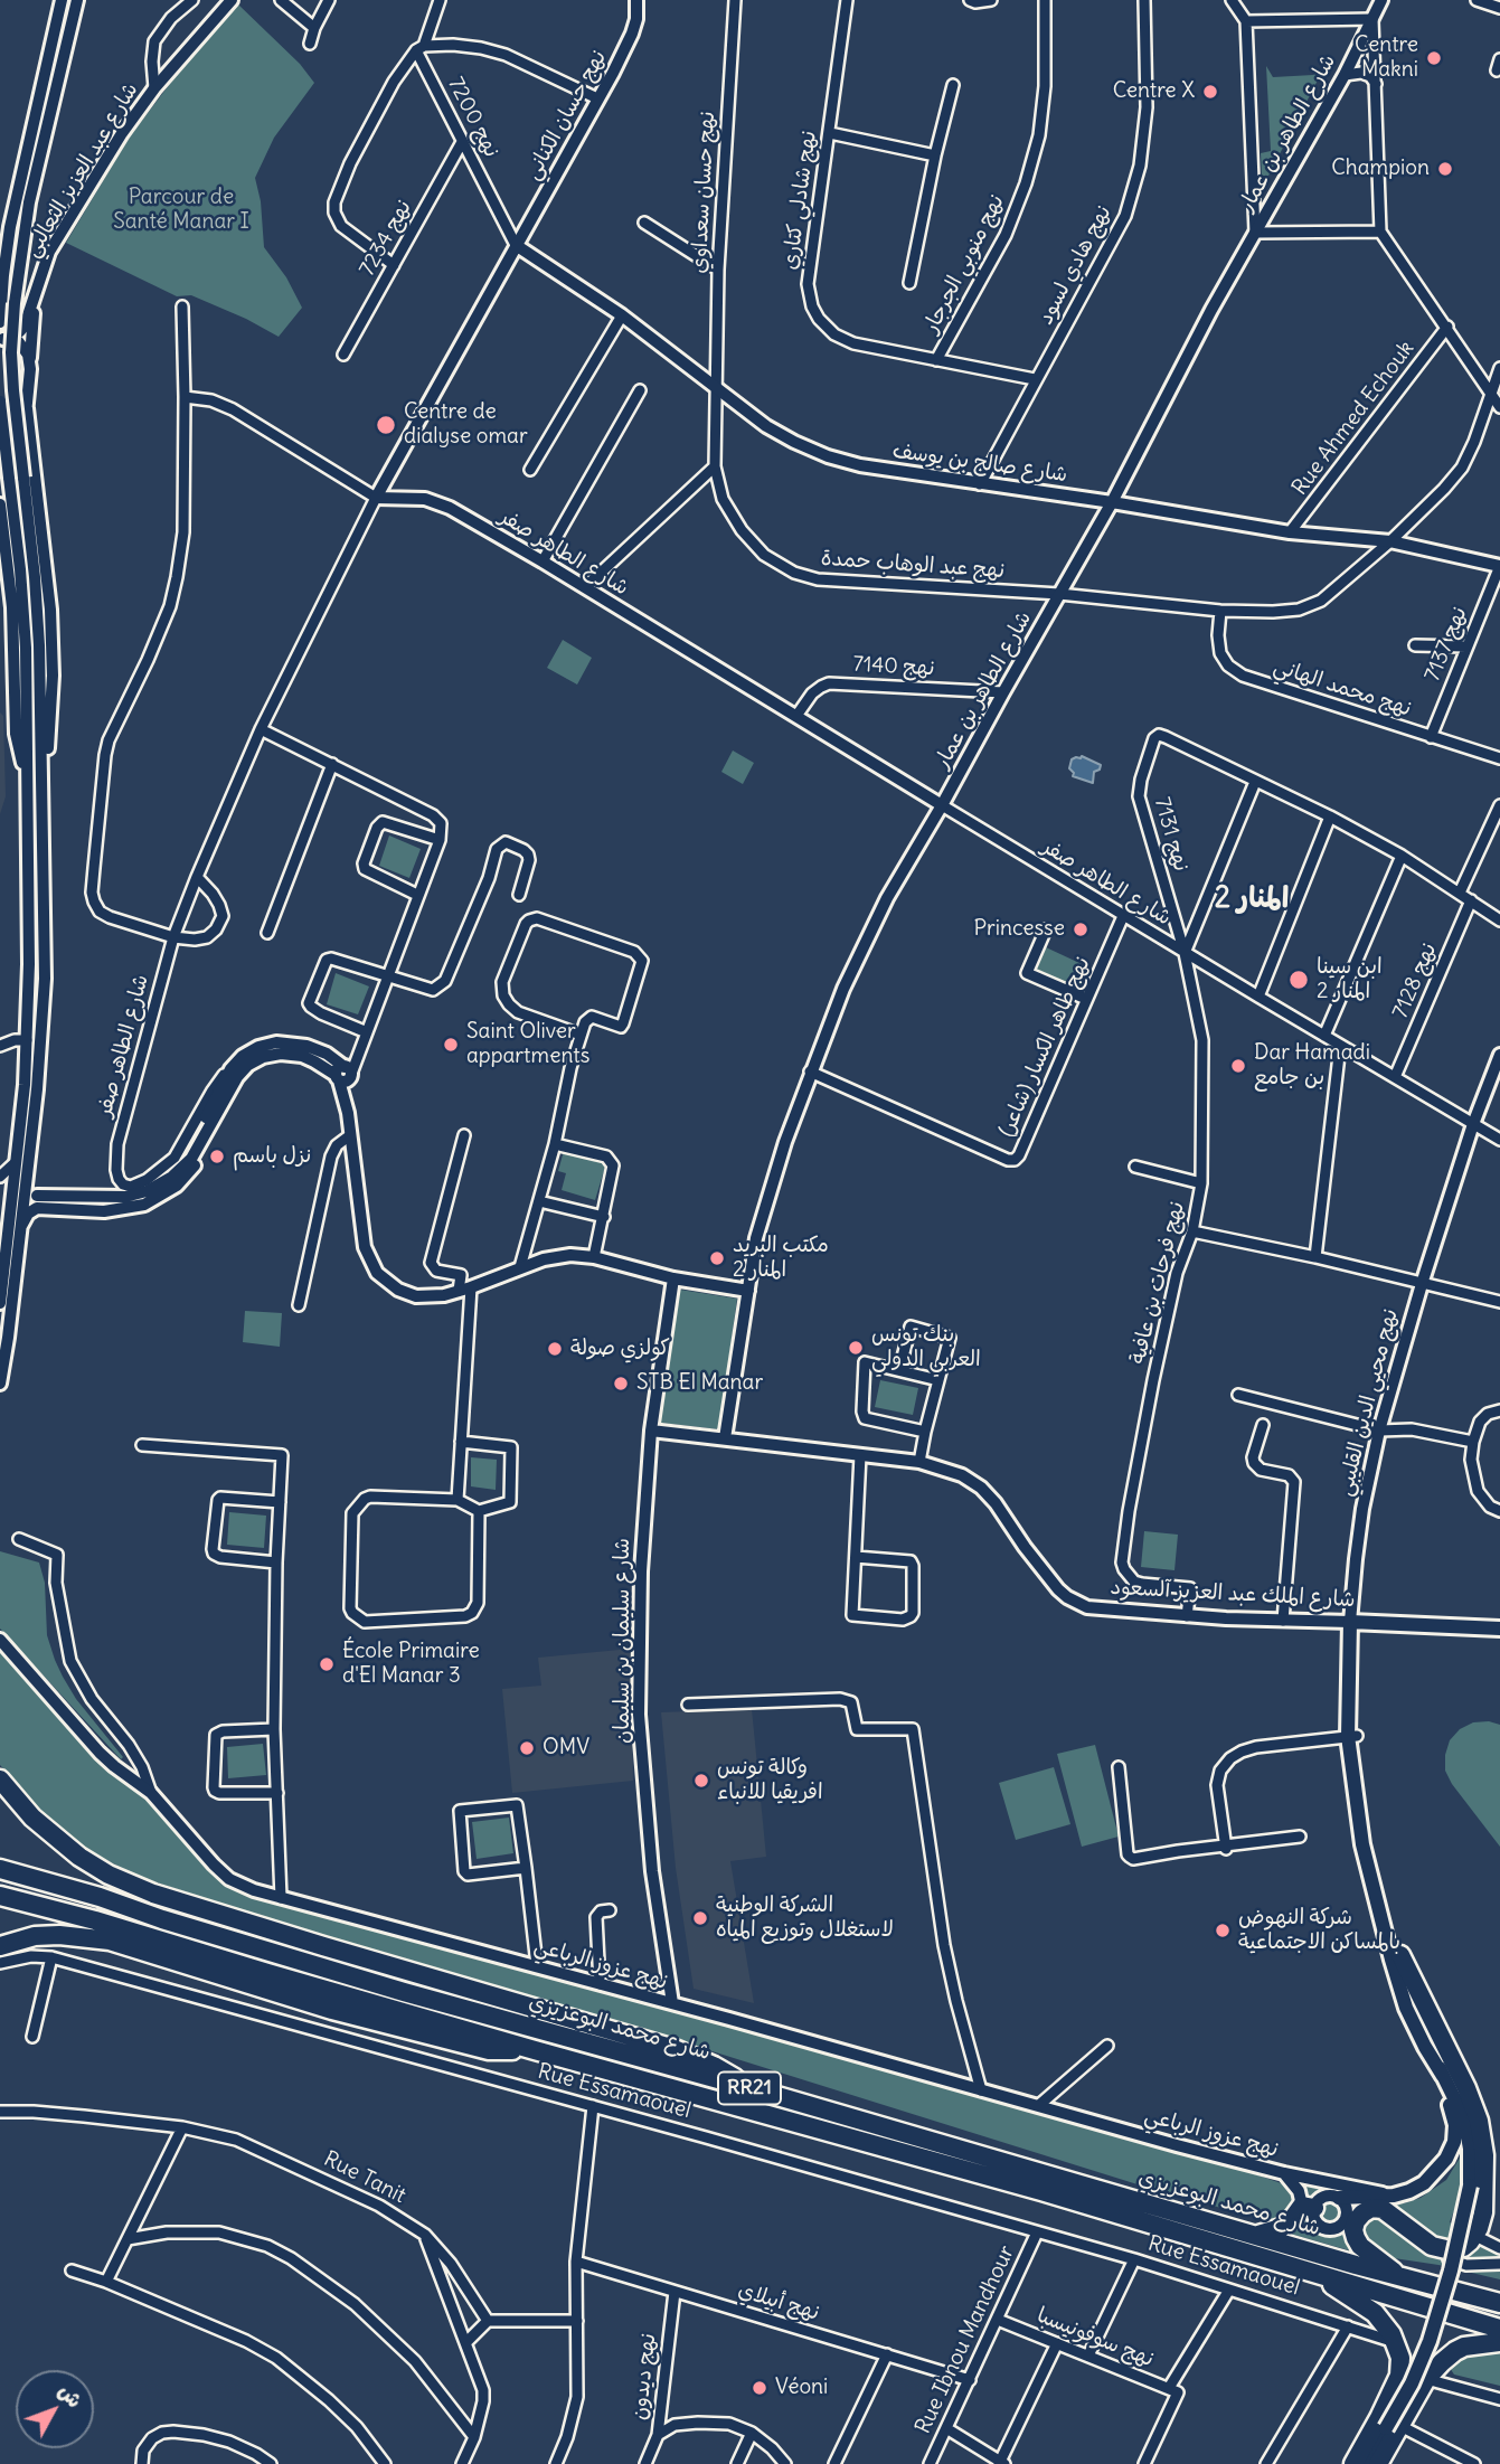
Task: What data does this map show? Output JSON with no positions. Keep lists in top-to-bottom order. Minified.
{"streets":{"highway":["شارع محمد البوعزيزي","RR21"],"main road":["نهج محيي الدين القليبي","شارع الملك عبد العزيز آلسعود"],"street":["نهج حسان الكناني","نهج 7200","شارع الطاهر بن عمار","شارع عبد العزيز الثعالبي","نهج حسان سعداوي","نهج شادلي كتاري","نهج 7234","نهج منوبي الجرجار","نهج هادي لسود","Rue Ahmed Echouk","شارع صالح بن يوسف","شارع الطاهر صفر","نهج عبد الوهاب حمدة","نهج 7137","نهج 7140","نهج محمد الهاني","نهج 7131","نهج 7128","نهج طاهر الكسار (شاعر)","نهج فرحات بن عافية","شارع سليمان بن سليمان","نهج عزوز الرباعي","Rue Essamaouel","Rue Tanit","نهج أبيلاي","نهج سوفونيسبا","Rue Ibnou Mandhour","نهج ديدون"]},"crossings":[["نهج حسان الكناني","نهج 7200"],["نهج حسان الكناني","شارع صالح بن يوسف"],["نهج حسان الكناني","شارع الطاهر صفر"],["نهج 7200","نهج 7234"],["نهج 7200","شارع صالح بن يوسف"],["شارع الطاهر بن عمار","شارع صالح بن يوسف"],["شارع الطاهر بن عمار","شارع الطاهر صفر"],["شارع الطاهر بن عمار","نهج عبد الوهاب حمدة"],["شارع الطاهر بن عمار","نهج 7140"],["شارع الطاهر بن عمار","نهج طاهر الكسار (شاعر)"],["شارع الطاهر بن عمار","شارع الملك عبد العزيز آلسعود"],["نهج حسان سعداوي","شارع صالح بن يوسف"],["نهج حسان سعداوي","نهج عبد الوهاب حمدة"],["نهج شادلي كتاري","نهج منوبي الجرجار"],["نهج شادلي كتاري","نهج هادي لسود"],["نهج هادي لسود","شارع صالح بن يوسف"],["Rue Ahmed Echouk","شارع صالح بن يوسف"],["شارع صالح بن يوسف","نهج عبد الوهاب حمدة"],["شارع صالح بن يوسف","نهج 7137"],["شارع الطاهر صفر","نهج 7140"],["شارع الطاهر صفر","نهج 7131"],["شارع الطاهر صفر","نهج 7128"],["شارع الطاهر صفر","نهج طاهر الكسار (شاعر)"],["شارع الطاهر صفر","نهج فرحات بن عافية"],["شارع الطاهر صفر","نهج محيي الدين القليبي"],["نهج عبد الوهاب حمدة","نهج محمد الهاني"],["نهج 7137","نهج محمد الهاني"],["نهج 7131","نهج فرحات بن عافية"],["نهج فرحات بن عافية","شارع الملك عبد العزيز آلسعود"],["نهج محيي الدين القليبي","شارع الملك عبد العزيز آلسعود"],["شارع الملك عبد العزيز آلسعود","شارع سليمان بن سليمان"],["شارع سليمان بن سليمان","نهج عزوز الرباعي"],["Rue Essamaouel","Rue Ibnou Mandhour"],["نهج أبيلاي","Rue Ibnou Mandhour"],["نهج أبيلاي","نهج ديدون"],["نهج سوفونيسبا","Rue Ibnou Mandhour"]],"districts":["المنار 2"],"parks":["Parcour de Santé Manar I"],"places":["Centre Makni","Centre X","Champion","Centre de dialyse omar","Princesse","ابن سينا المنار 2","Saint Oliver appartments","Dar Hamadi بن جامع","نزل باسم","مكتب البريد المنار 2","بنك تونس العربي الدولي","كولزي صولة","STB El Manar","École Primaire d'El Manar 3","OMV","وكالة تونس افريقيا للانباء","الشركة الوطنية لاستغلال وتوزيع المياه","شركة النهوض بالمساكن الاجتماعية","Véoni"],"north":"top right"}
